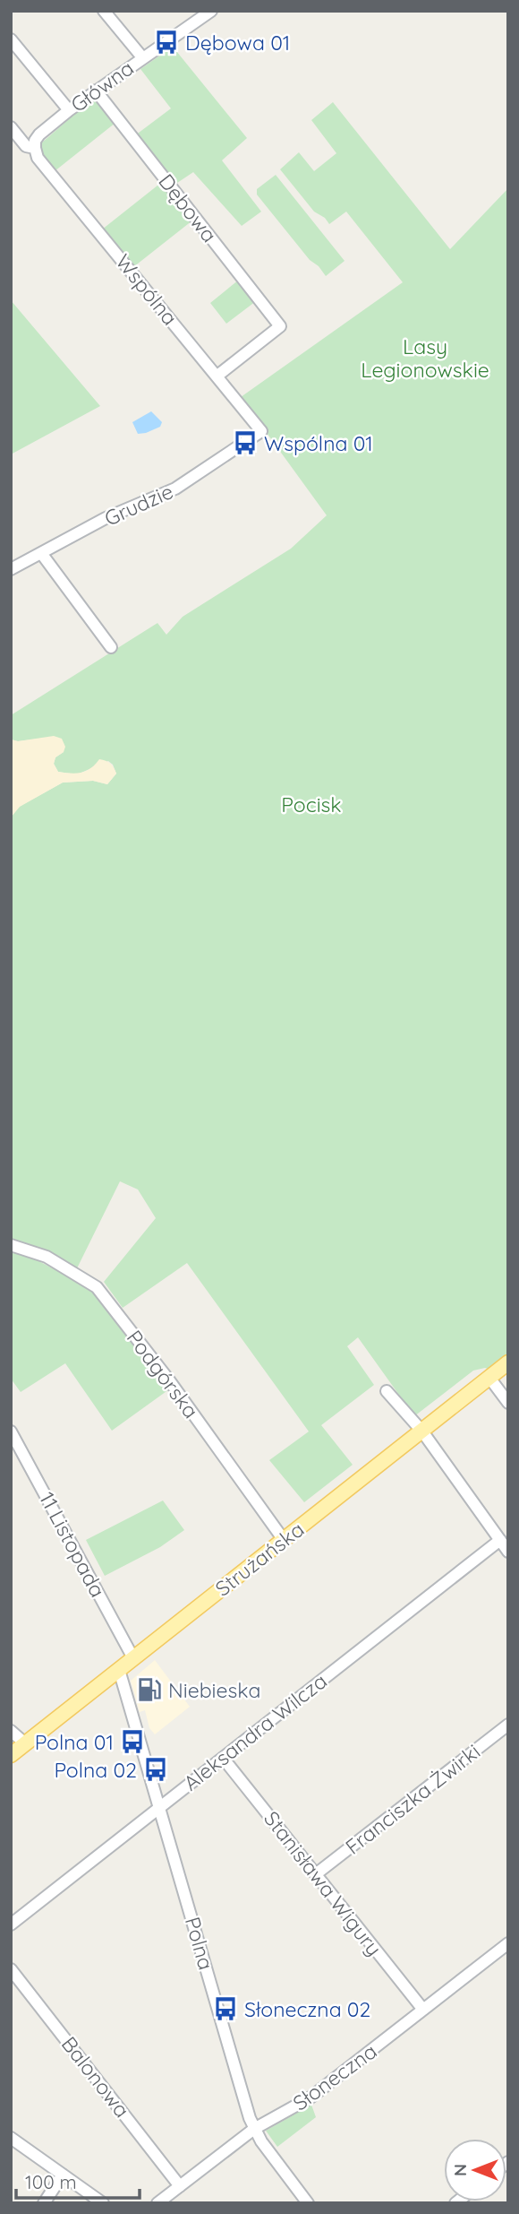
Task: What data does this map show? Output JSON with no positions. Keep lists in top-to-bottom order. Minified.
{"streets":{"main road":["Strużańska"],"street":["Główna","Dębowa","Wspólna","Grudzie","Podgórska","11 Listopada","Aleksandra Wilcza","Franciszka Żwirki","Stanisława Wigury","Polna","Balonowa","Słoneczna"]},"crossings":[["Główna","Dębowa"],["Główna","Wspólna"],["Dębowa","Wspólna"],["Wspólna","Grudzie"],["Podgórska","Strużańska"],["11 Listopada","Strużańska"],["Strużańska","Polna"],["Aleksandra Wilcza","Stanisława Wigury"],["Aleksandra Wilcza","Polna"],["Franciszka Żwirki","Stanisława Wigury"],["Stanisława Wigury","Słoneczna"],["Polna","Słoneczna"],["Balonowa","Słoneczna"]],"parks":["Lasy Legionowskie","Pocisk"],"places":{"bus stop":["Dębowa 01","Wspólna 01","Polna 01","Polna 02","Słoneczna 02"],"fuel station":["Niebieska"]},"scale_bar":"100 m","north":"left"}
